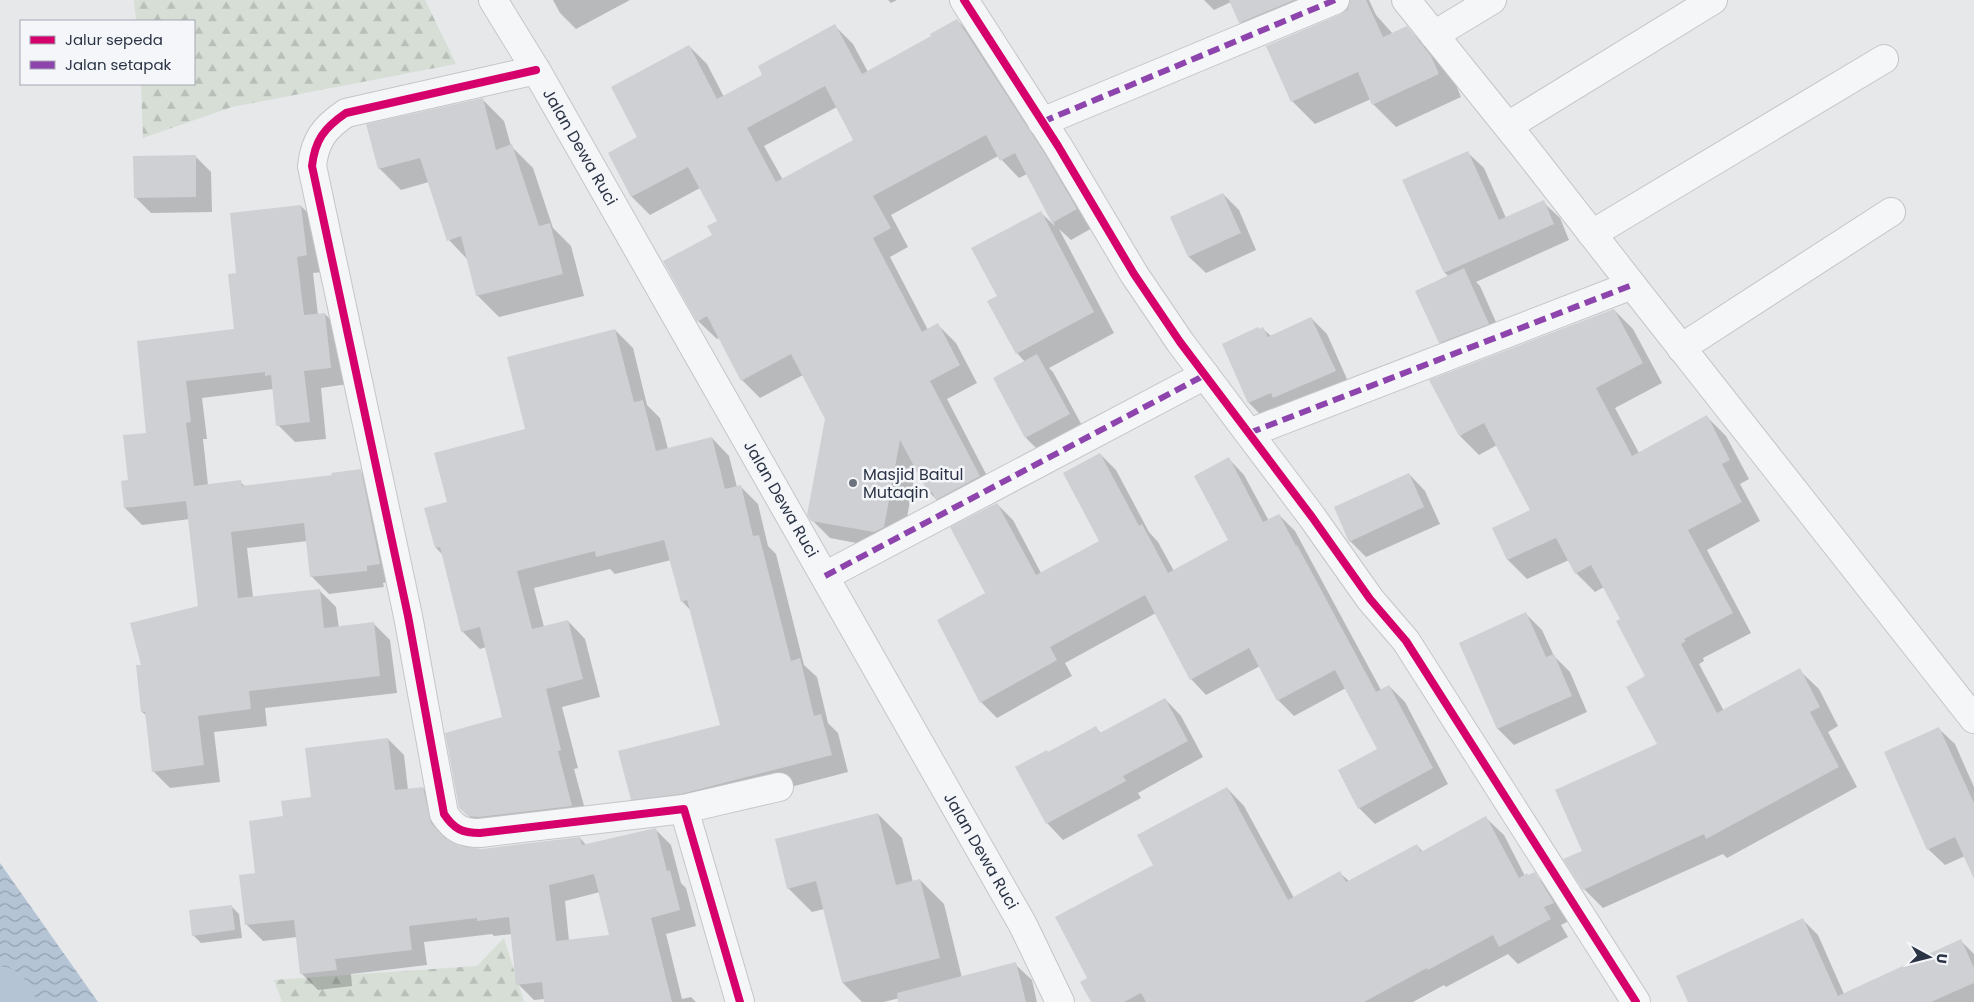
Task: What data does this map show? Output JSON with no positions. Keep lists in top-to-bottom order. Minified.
{"streets":{"street":["Jalan Dewa Ruci"]},"places":["Masjid Baitul Mutaqin"],"legend":["Jalur sepeda","Jalan setapak"],"north":"right"}
